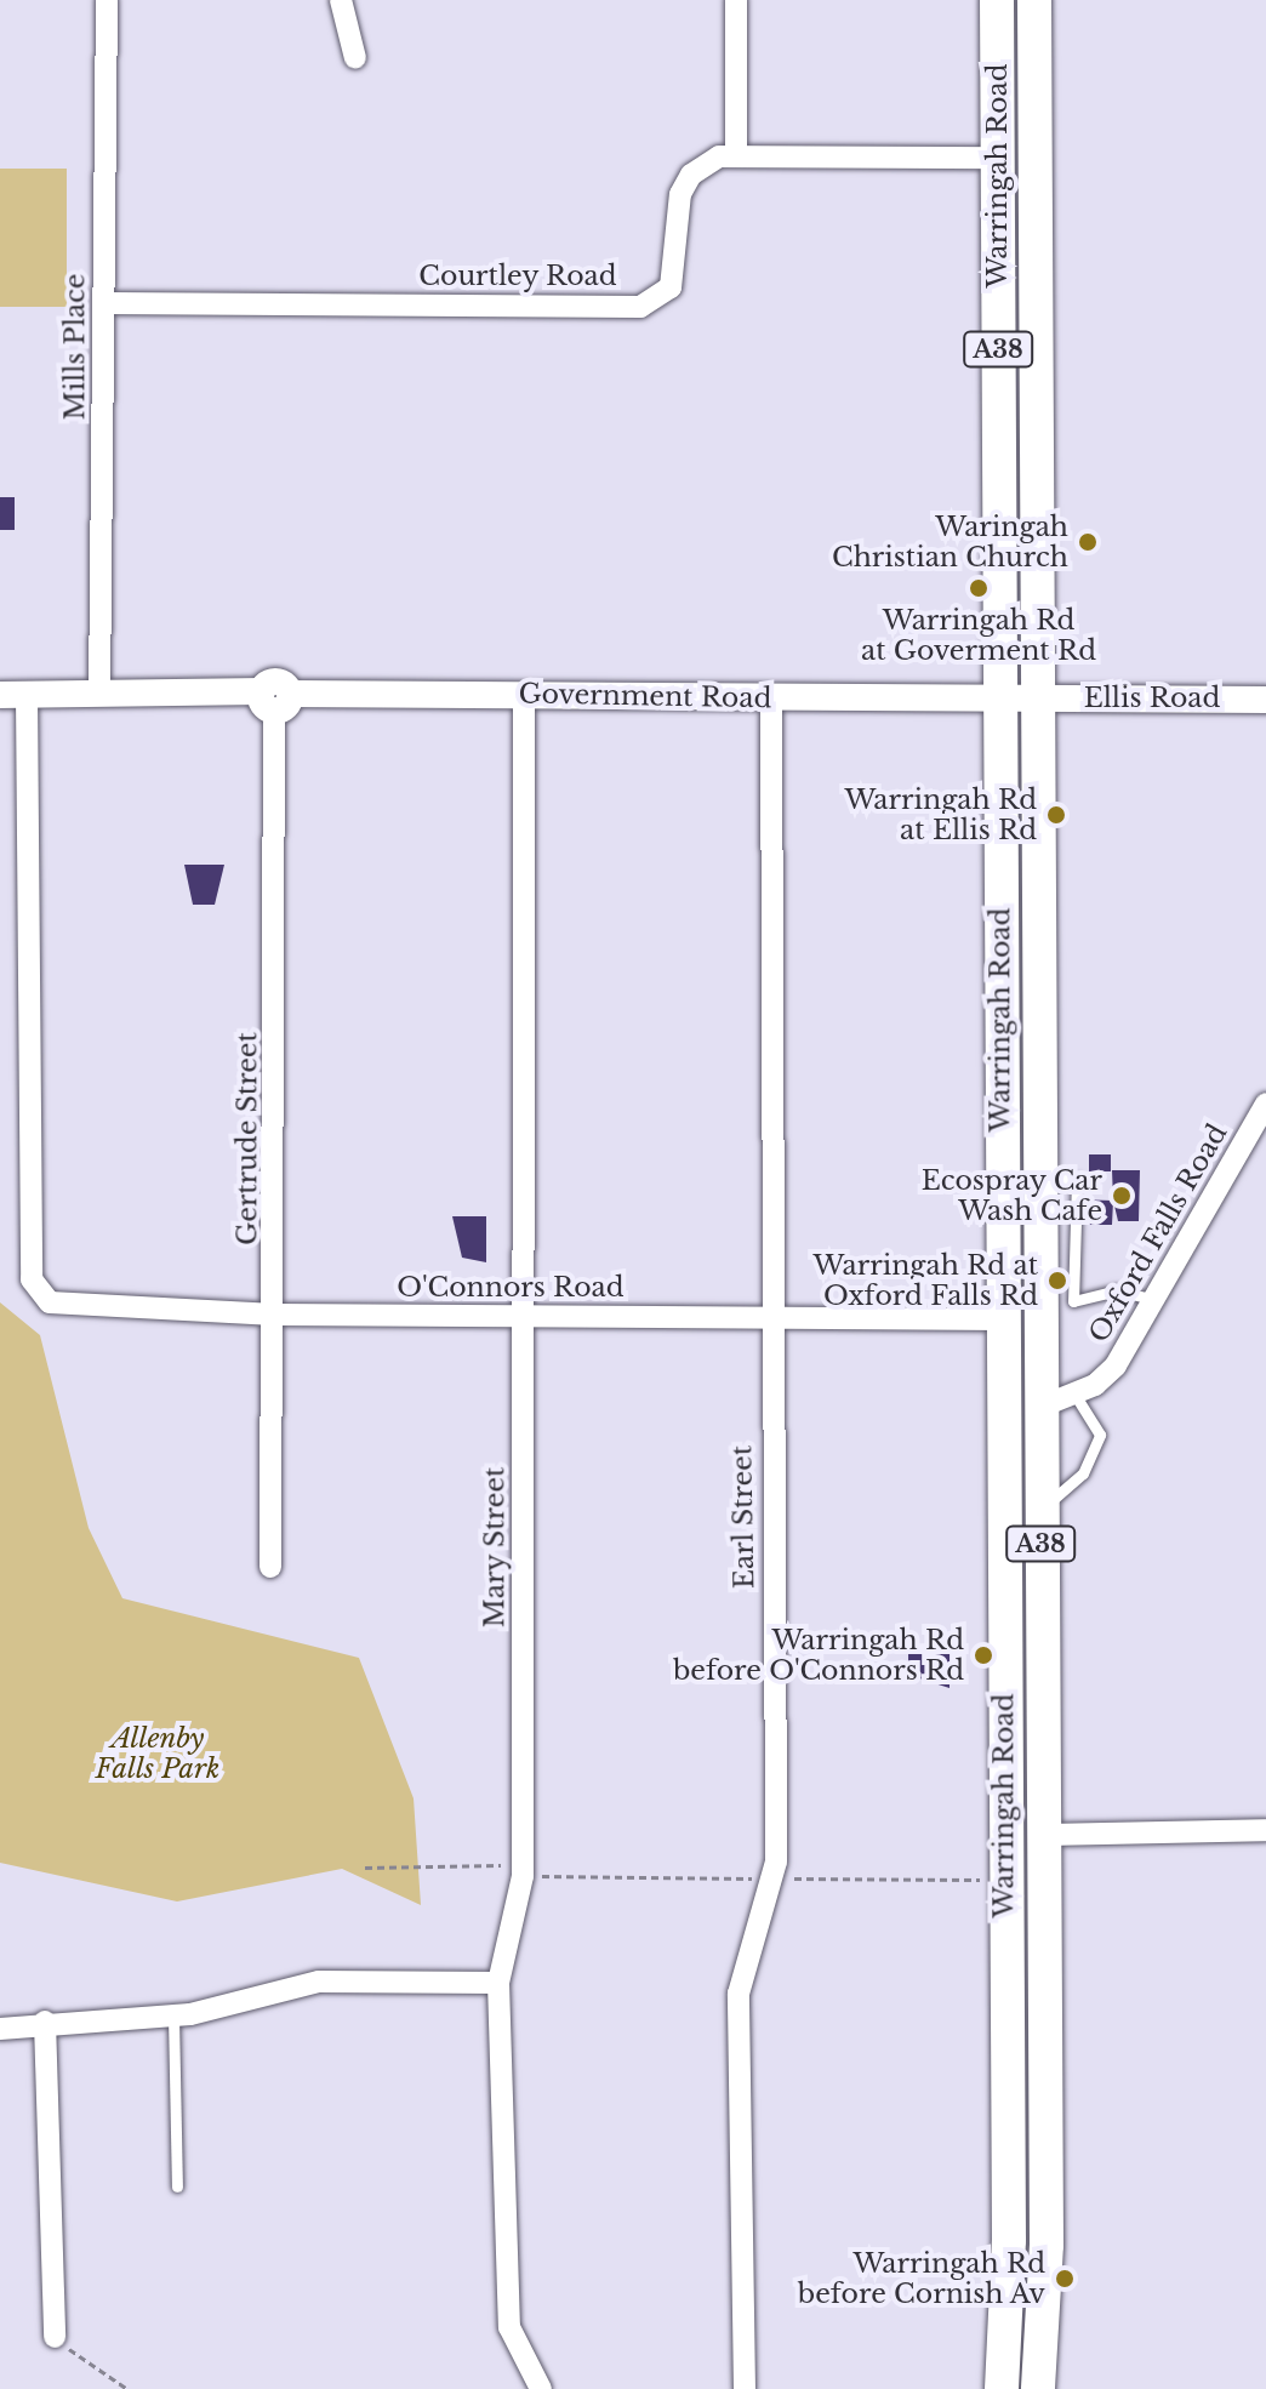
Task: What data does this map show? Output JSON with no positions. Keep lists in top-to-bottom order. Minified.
{"streets":{"highway":["Warringah Road","A38"],"street":["Courtley Road","Mills Place","Government Road","Ellis Road","Gertrude Street","Oxford Falls Road","O'Connors Road","Earl Street","Mary Street"]},"crossings":[["Warringah Road","Courtley Road"],["Warringah Road","Government Road"],["Warringah Road","Ellis Road"],["Warringah Road","Oxford Falls Road"],["Warringah Road","O'Connors Road"],["Courtley Road","Mills Place"],["Mills Place","Government Road"],["Government Road","Ellis Road"],["Government Road","Gertrude Street"],["Government Road","O'Connors Road"],["Government Road","Earl Street"],["Government Road","Mary Street"],["Gertrude Street","O'Connors Road"],["O'Connors Road","Earl Street"],["O'Connors Road","Mary Street"]],"parks":["Allenby Falls Park"],"places":["Waringah Christian Church","Warringah Rd at Goverment Rd","Warringah Rd at Ellis Rd","Ecospray Car Wash Cafe","Warringah Rd at Oxford Falls Rd","Warringah Rd before O'Connors Rd","Warringah Rd before Cornish Av"]}
